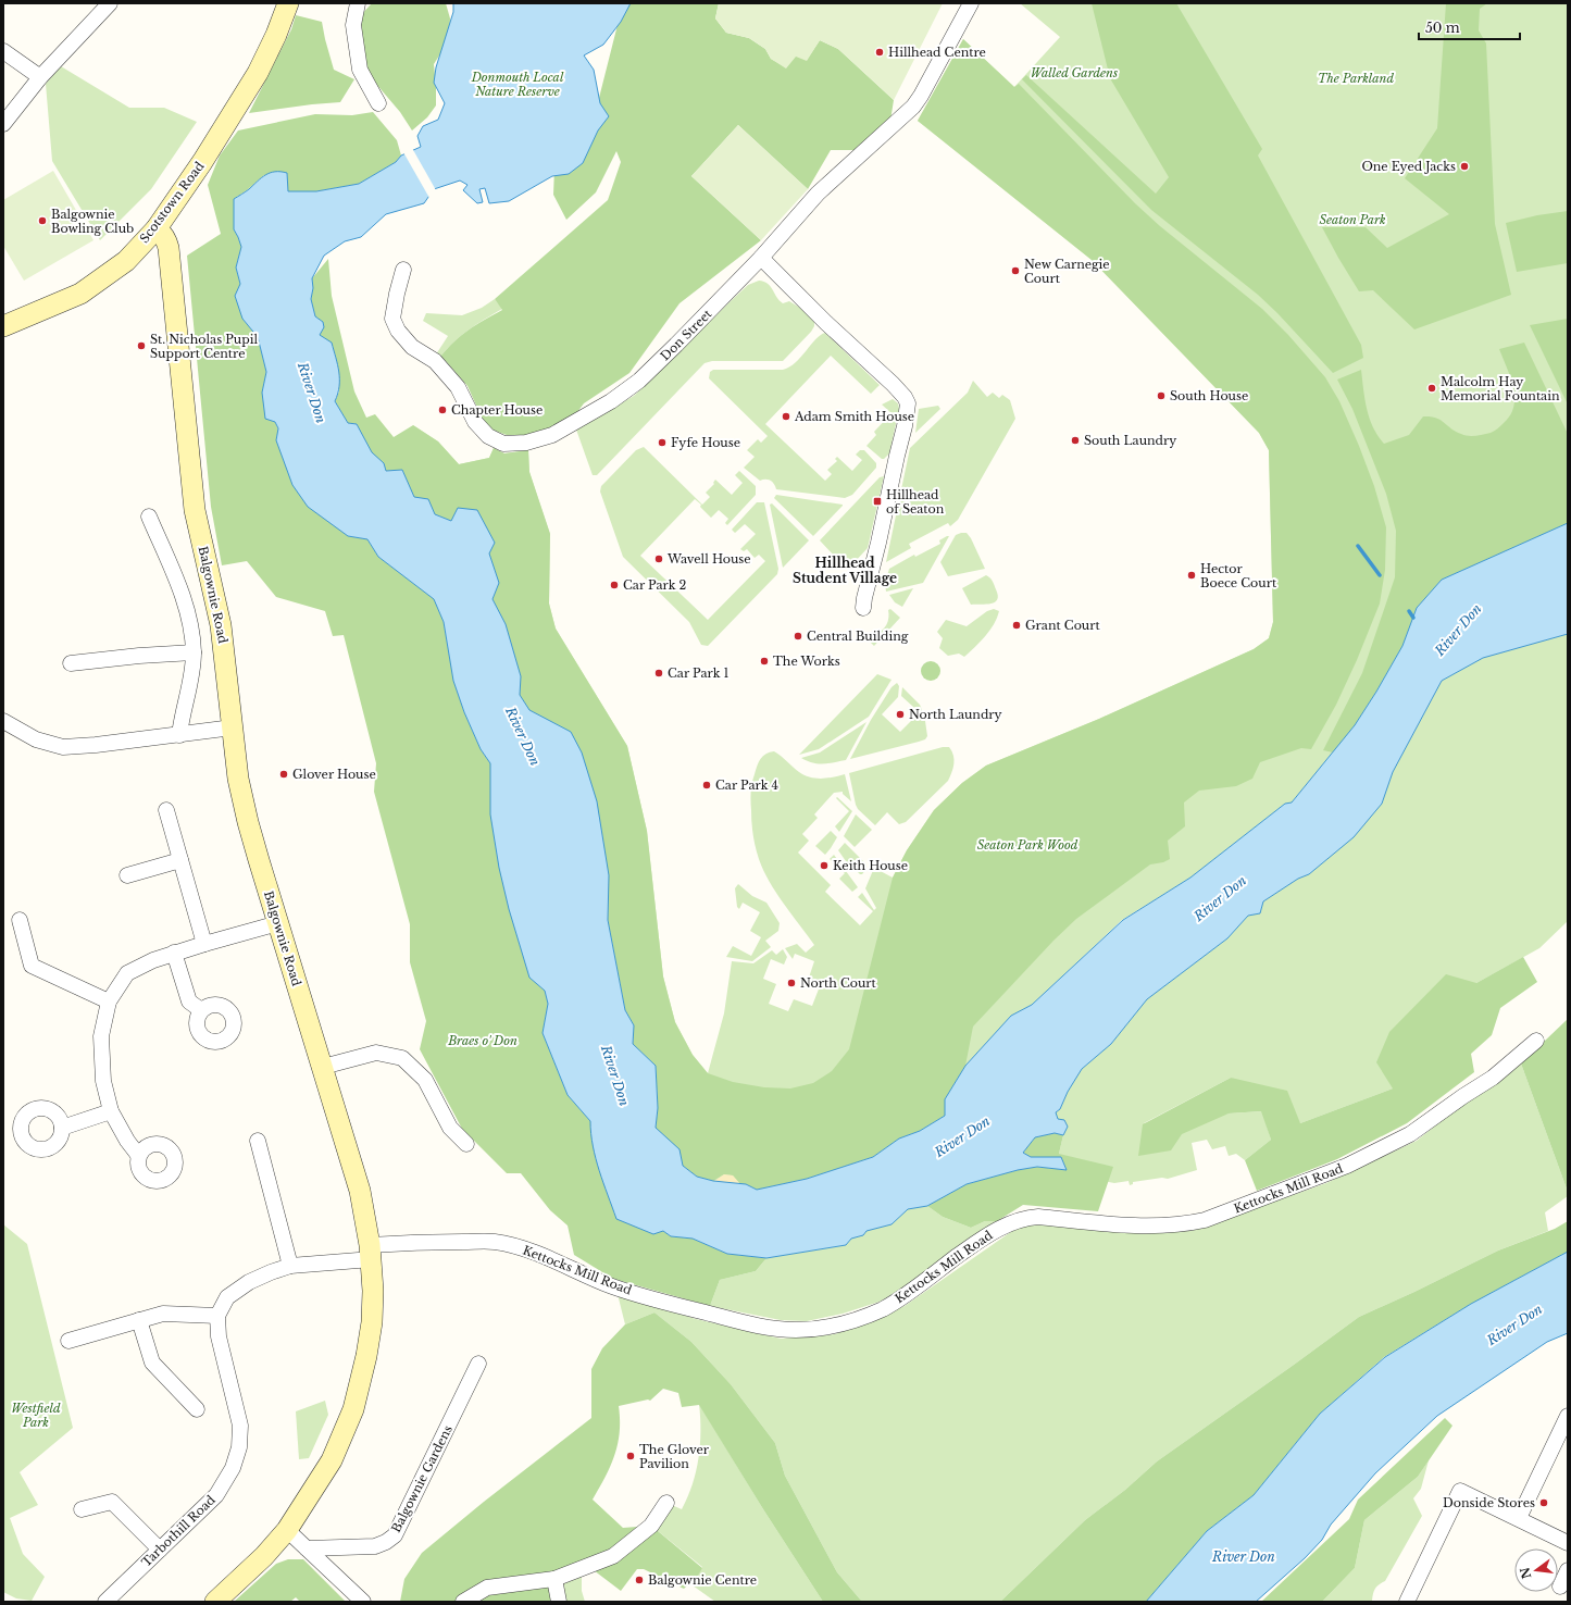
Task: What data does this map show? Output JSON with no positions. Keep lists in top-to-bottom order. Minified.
{"streets":{"street":["Scotstown Road","Don Street","Balgownie Road","Kettocks Mill Road","Balgownie Gardens","Tarbothill Road"]},"crossings":[["Scotstown Road","Balgownie Road"],["Balgownie Road","Kettocks Mill Road"],["Balgownie Road","Tarbothill Road"],["Kettocks Mill Road","Tarbothill Road"]],"districts":["Hillhead Student Village"],"water":["River Don"],"parks":["Walled Gardens","Donmouth Local Nature Reserve","The Parkland","Seaton Park","Seaton Park Wood","Braes o' Don","Westfield Park"],"places":{"other":["Hillhead Centre","One Eyed Jacks","Balgownie Bowling Club","New Carnegie Court","St. Nicholas Pupil Support Centre","Malcolm Hay Memorial Fountain","South House","Chapter House","Adam Smith House","South Laundry","Fyfe House","Wavell House","Hector Boece Court","Car Park 2","Grant Court","Central Building","The Works","Car Park 1","North Laundry","Glover House","Car Park 4","Keith House","North Court","The Glover Pavilion","Donside Stores","Balgownie Centre"],"transit":["Hillhead of Seaton"]},"scale_bar":"50 m","north":"left"}
